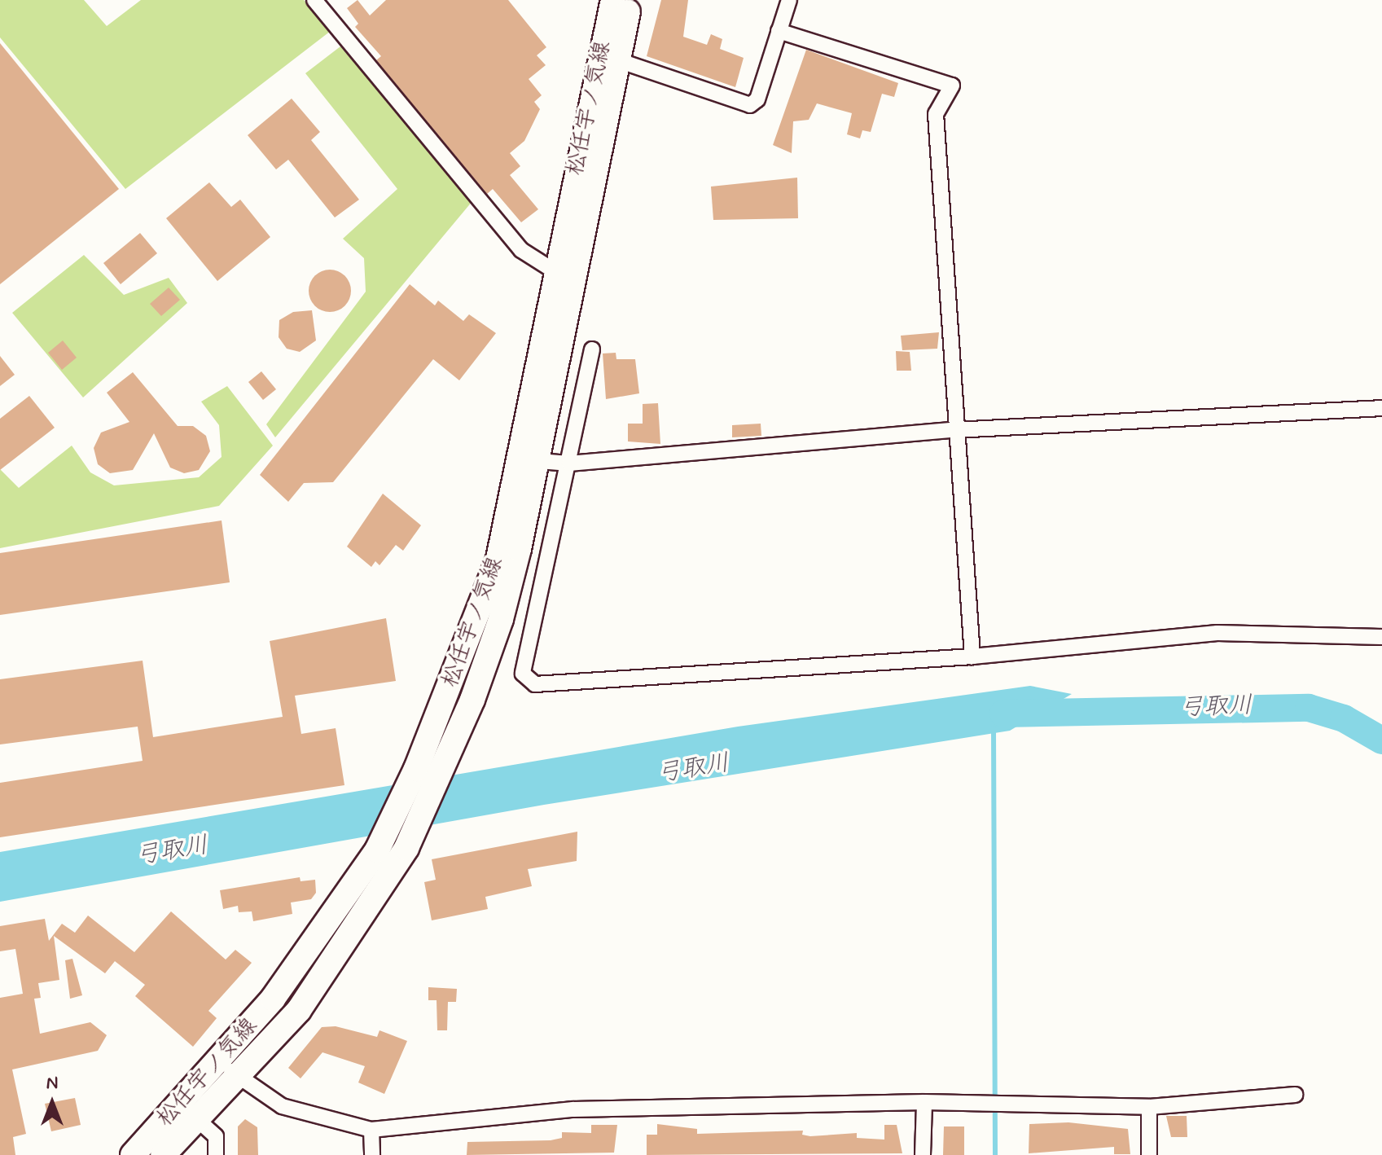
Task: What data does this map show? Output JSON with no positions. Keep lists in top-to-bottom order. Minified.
{"streets":{"main road":["松任宇ノ気線"]},"water":["弓取川"],"north":"top"}
